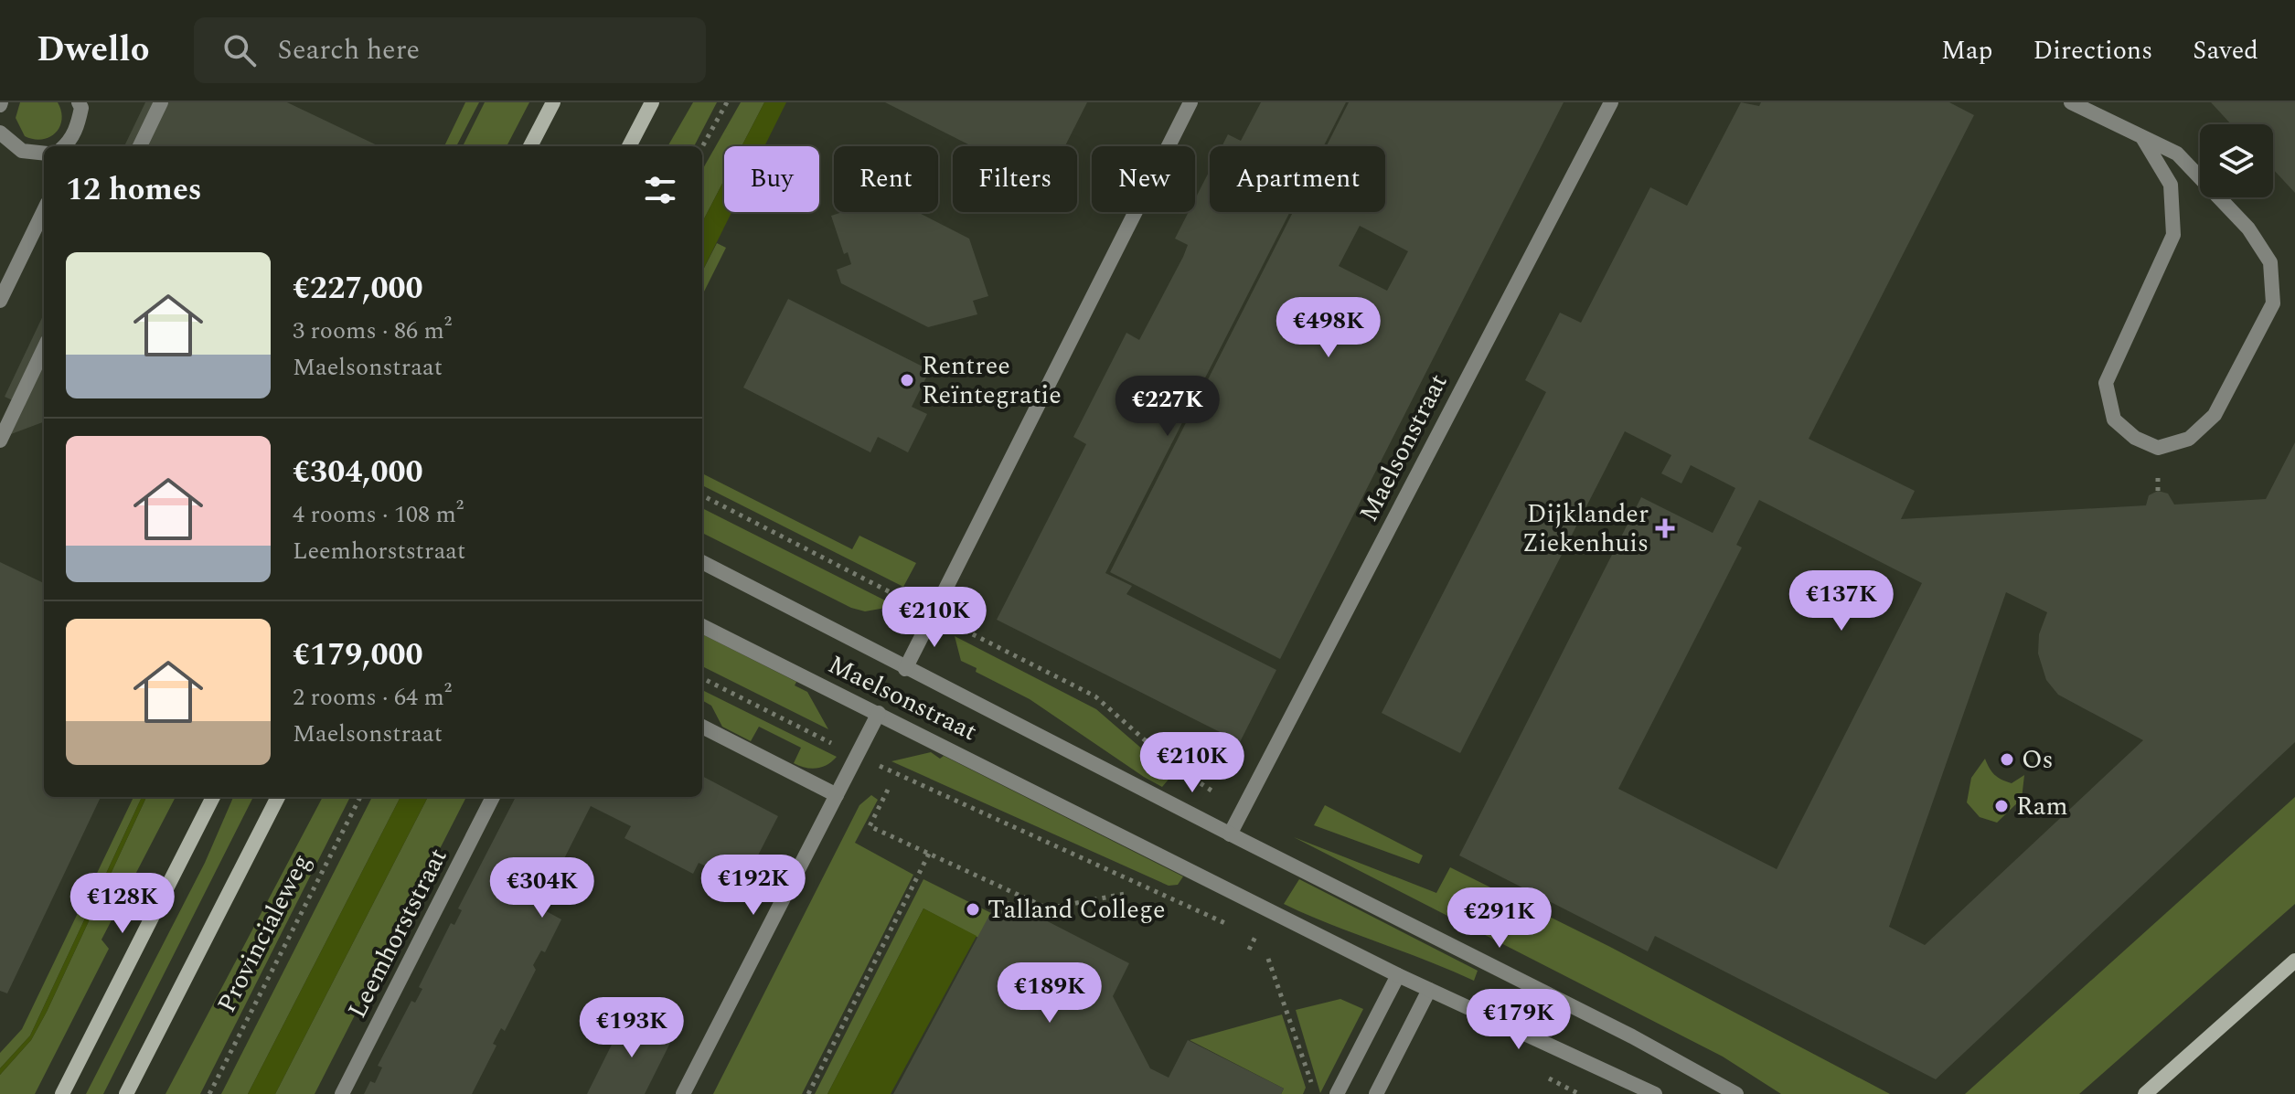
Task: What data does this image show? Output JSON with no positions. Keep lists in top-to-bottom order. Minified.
{"streets":{"main road":["Provincialeweg"],"street":["Maelsonstraat","Leemhorststraat"]},"places":{"other":["Rentree Reïntegratie","Os","Ram","Talland College"],"health":["Dijklander Ziekenhuis"]},"page":{"header":"Dwello","search":"Search here","nav":["Map","Directions","Saved"],"chip":["Buy","Rent","Filters","New","Apartment"],"heading":"12 homes","list":[{"name":"€227,000","note":"3 rooms · 86 m² · Maelsonstraat"},{"name":"€304,000","note":"4 rooms · 108 m² · Leemhorststraat"},{"name":"€179,000","note":"2 rooms · 64 m² · Maelsonstraat"}],"price":["€498K","€227K","€137K","€210K","€210K","€192K","€304K","€128K","€291K","€189K","€179K","€193K"]}}
